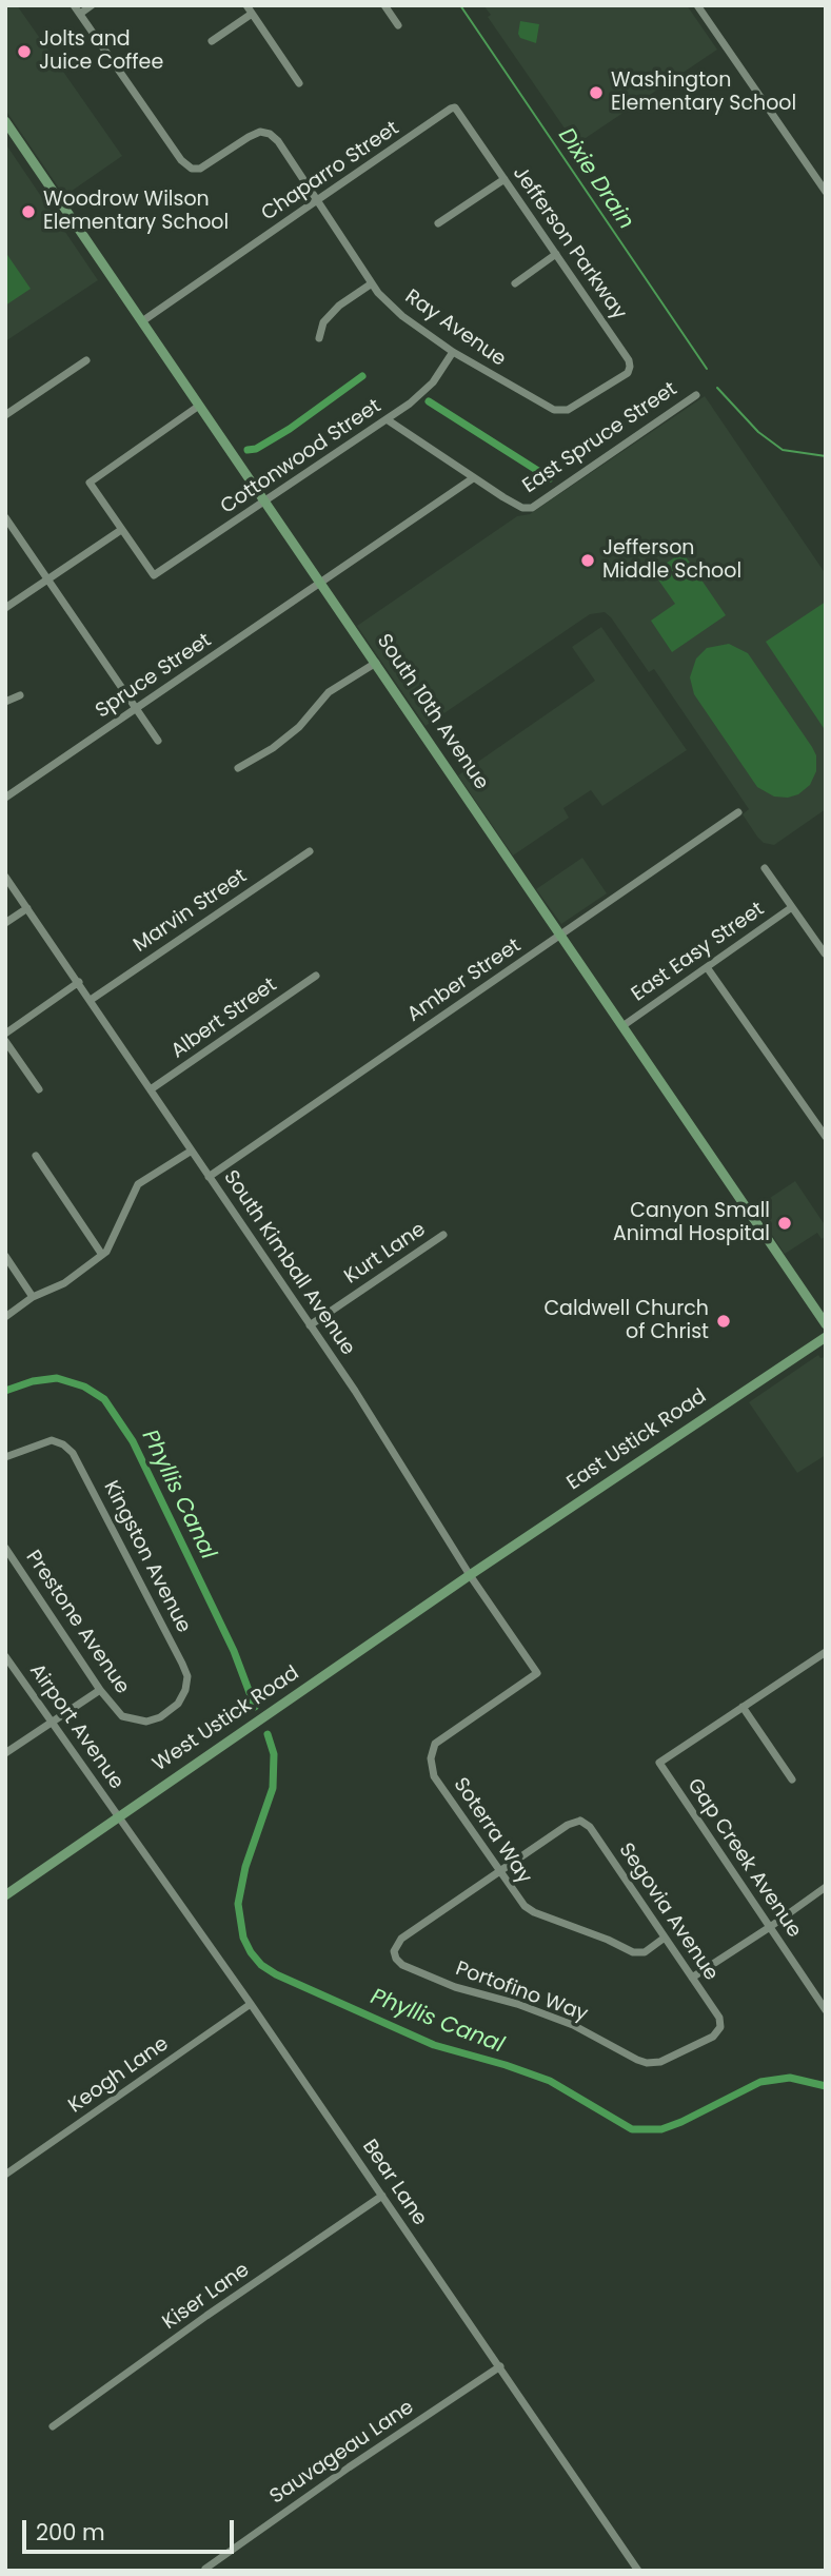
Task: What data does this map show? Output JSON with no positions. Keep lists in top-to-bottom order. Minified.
{"streets":{"main road":["South 10th Avenue","East Ustick Road","West Ustick Road"],"street":["Chaparro Street","Jefferson Parkway","Ray Avenue","East Spruce Street","Cottonwood Street","Spruce Street","Marvin Street","East Easy Street","Amber Street","Albert Street","Kurt Lane","South Kimball Avenue","Kingston Avenue","Prestone Avenue","Airport Avenue","Soterra Way","Gap Creek Avenue","Segovia Avenue","Portofino Way","Keogh Lane","Bear Lane","Kiser Lane","Sauvageau Lane"]},"crossings":[["Chaparro Street","Jefferson Parkway"],["Chaparro Street","Ray Avenue"],["Chaparro Street","South 10th Avenue"],["Jefferson Parkway","Ray Avenue"],["Ray Avenue","Cottonwood Street"],["Cottonwood Street","South 10th Avenue"],["Spruce Street","South 10th Avenue"],["South 10th Avenue","East Easy Street"],["South 10th Avenue","Amber Street"],["Marvin Street","South Kimball Avenue"],["Amber Street","South Kimball Avenue"],["Albert Street","South Kimball Avenue"],["Kurt Lane","South Kimball Avenue"],["South Kimball Avenue","East Ustick Road"],["South Kimball Avenue","West Ustick Road"],["South Kimball Avenue","Soterra Way"],["East Ustick Road","West Ustick Road"],["Kingston Avenue","Prestone Avenue"],["West Ustick Road","Airport Avenue"],["West Ustick Road","Bear Lane"],["Airport Avenue","Bear Lane"],["Soterra Way","Segovia Avenue"],["Soterra Way","Portofino Way"],["Segovia Avenue","Portofino Way"],["Keogh Lane","Bear Lane"],["Bear Lane","Kiser Lane"],["Bear Lane","Sauvageau Lane"]],"water":["Dixie Drain","Phyllis Canal"],"places":["Jolts and Juice Coffee","Washington Elementary School","Woodrow Wilson Elementary School","Jefferson Middle School","Canyon Small Animal Hospital","Caldwell Church of Christ"],"scale_bar":"200 m"}
